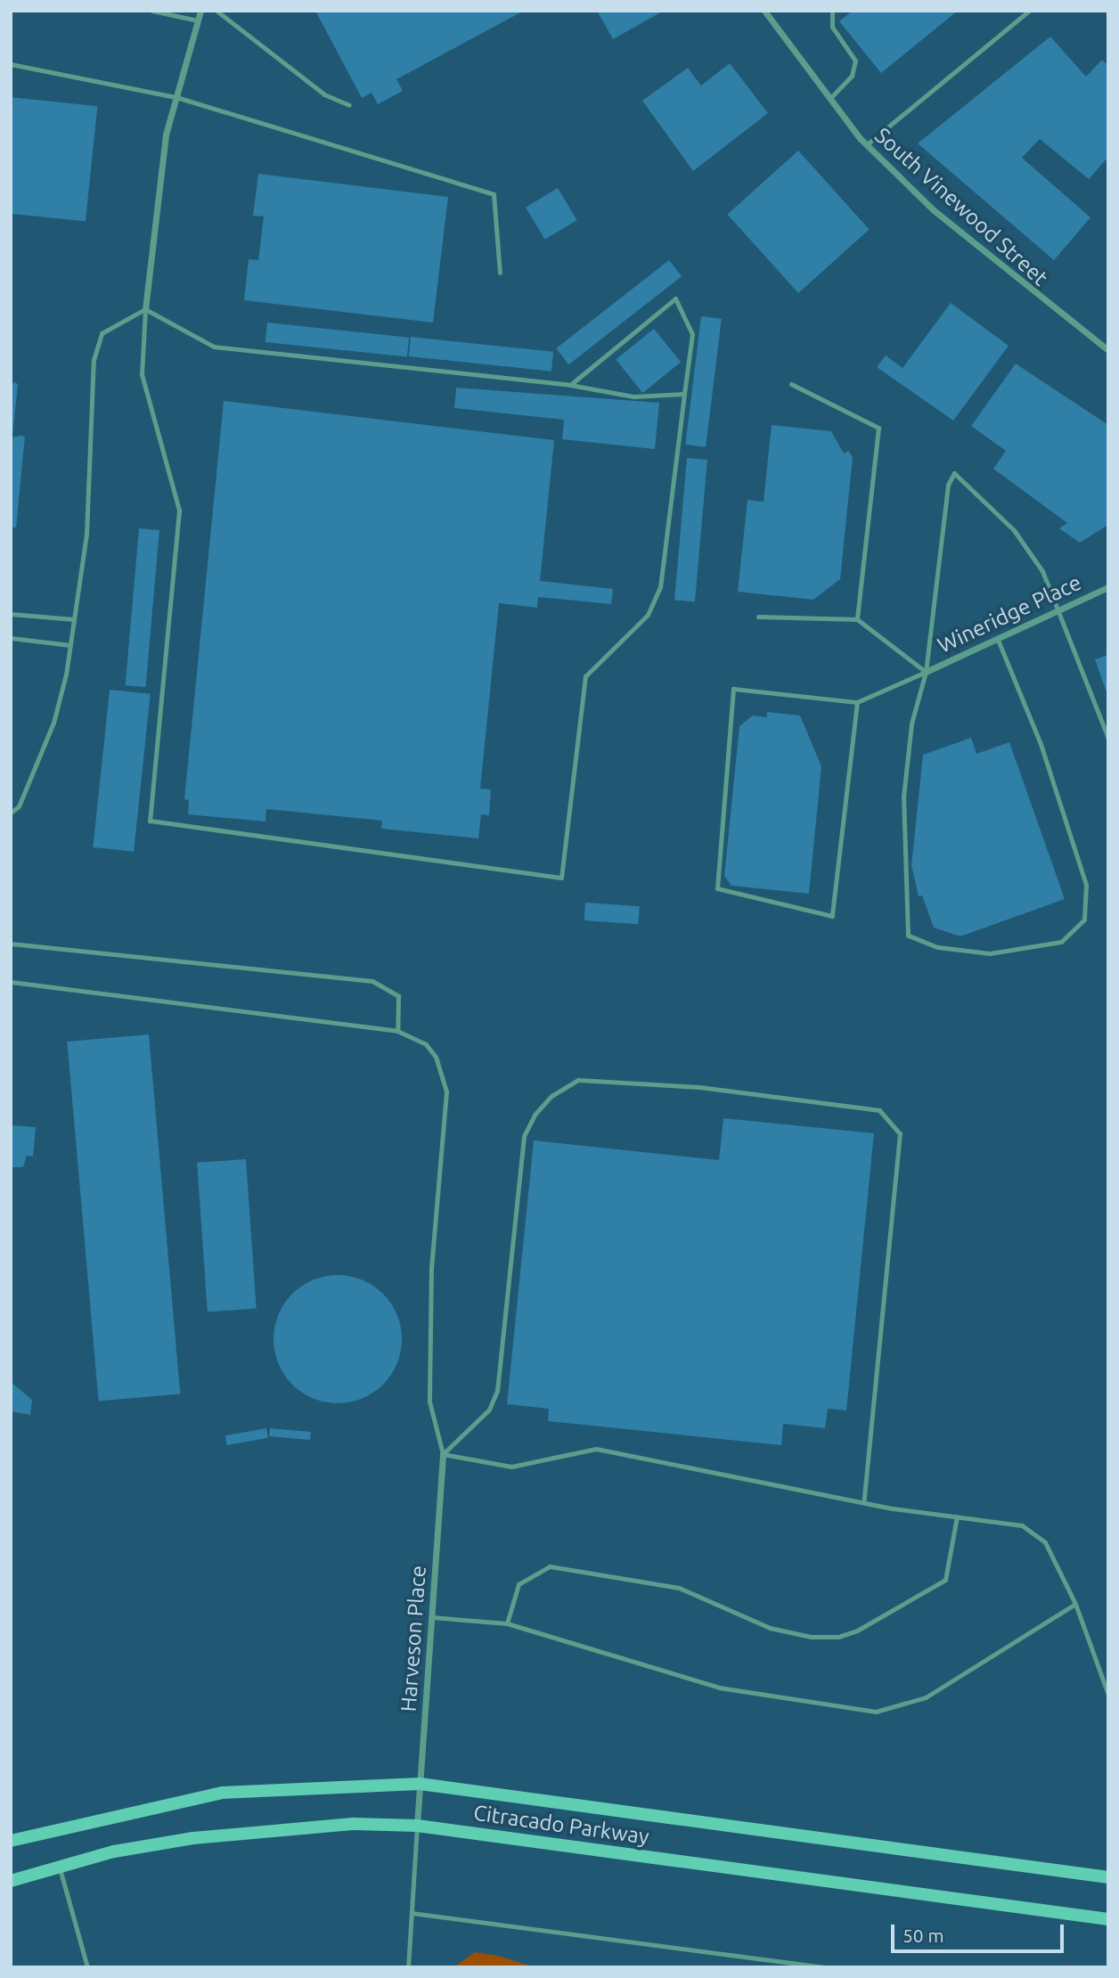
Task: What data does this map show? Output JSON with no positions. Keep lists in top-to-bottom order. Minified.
{"streets":{"main road":["Citracado Parkway"],"street":["South Vinewood Street","Wineridge Place","Harveson Place"]},"crossings":[["Harveson Place","Citracado Parkway"]],"scale_bar":"50 m"}
